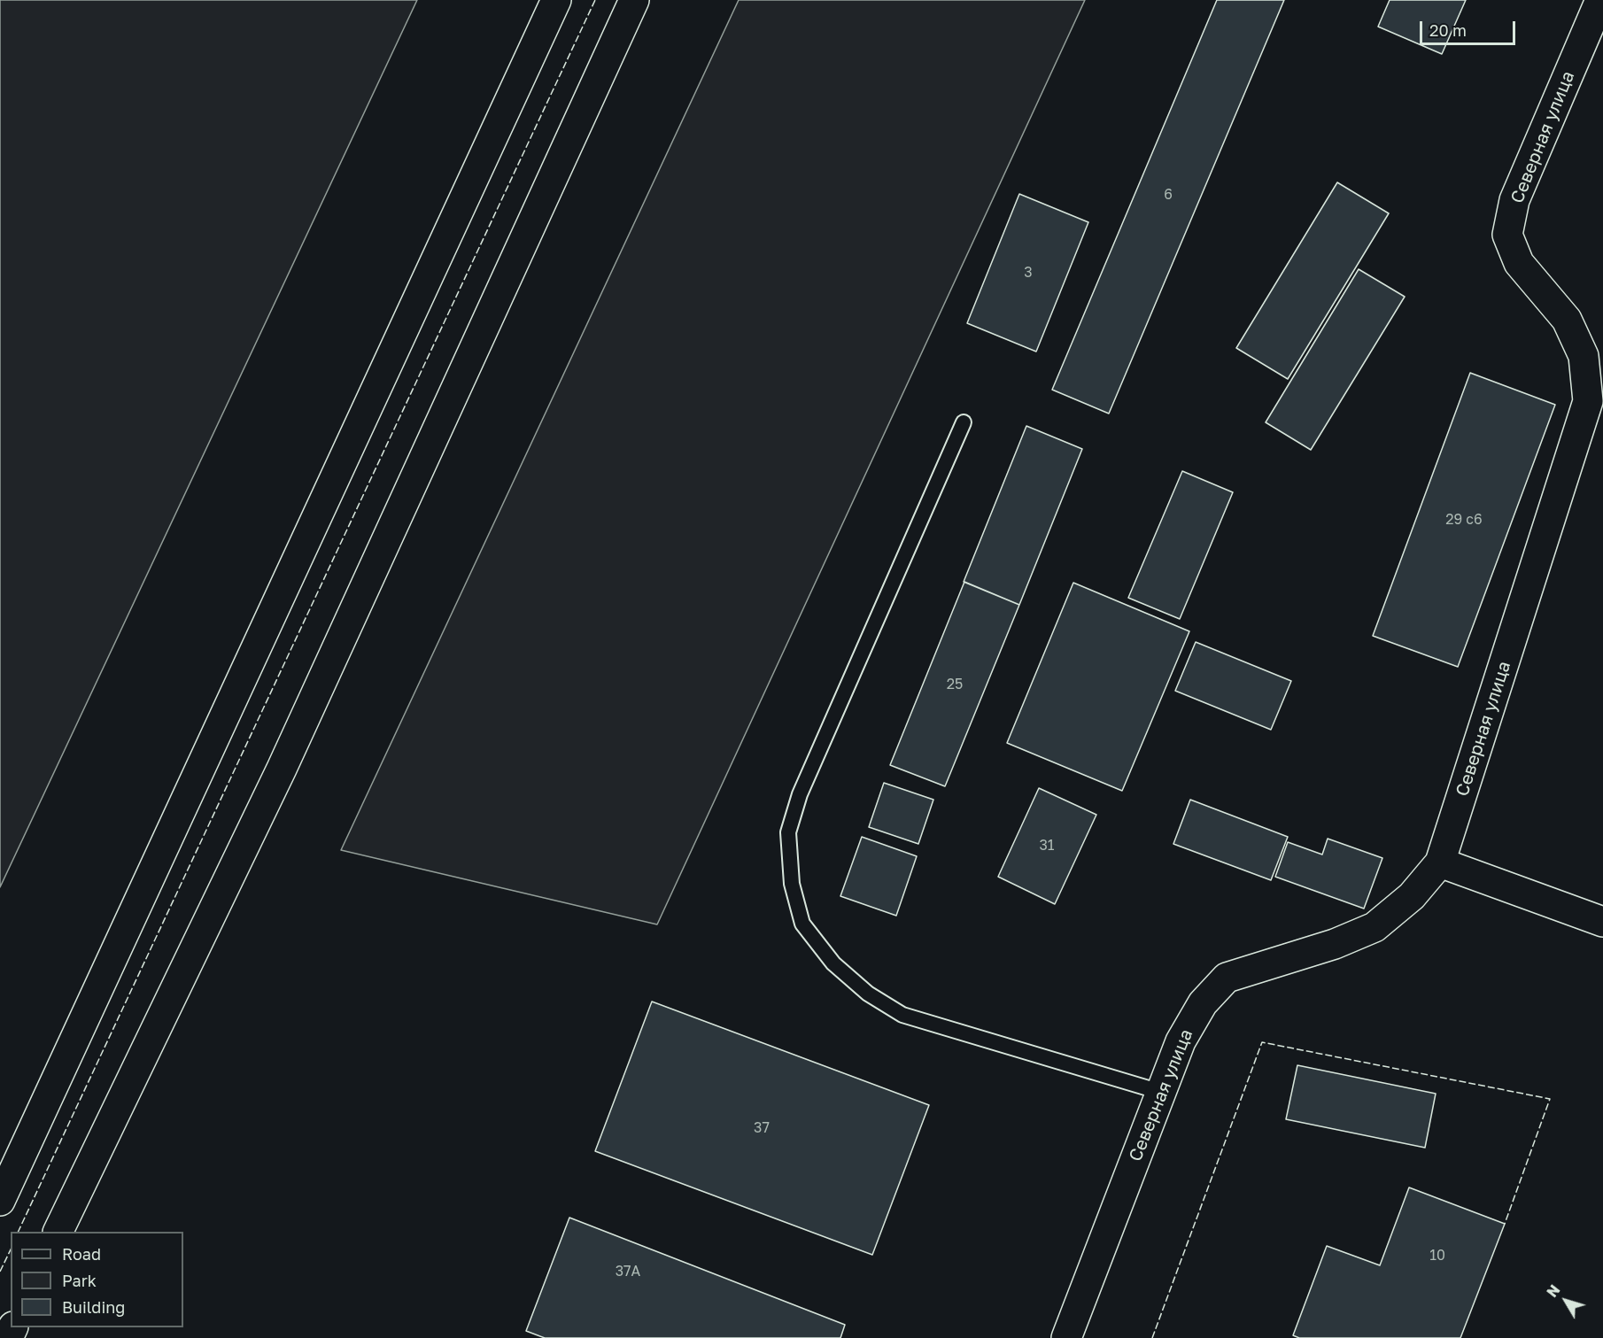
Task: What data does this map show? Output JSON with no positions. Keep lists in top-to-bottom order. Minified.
{"streets":{"main road":["Северная улица"]},"house_numbers":["6","3","29 с6","25","31","37","10","37А"],"legend":["Road","Park","Building"],"scale_bar":"20 m","north":"top left"}
